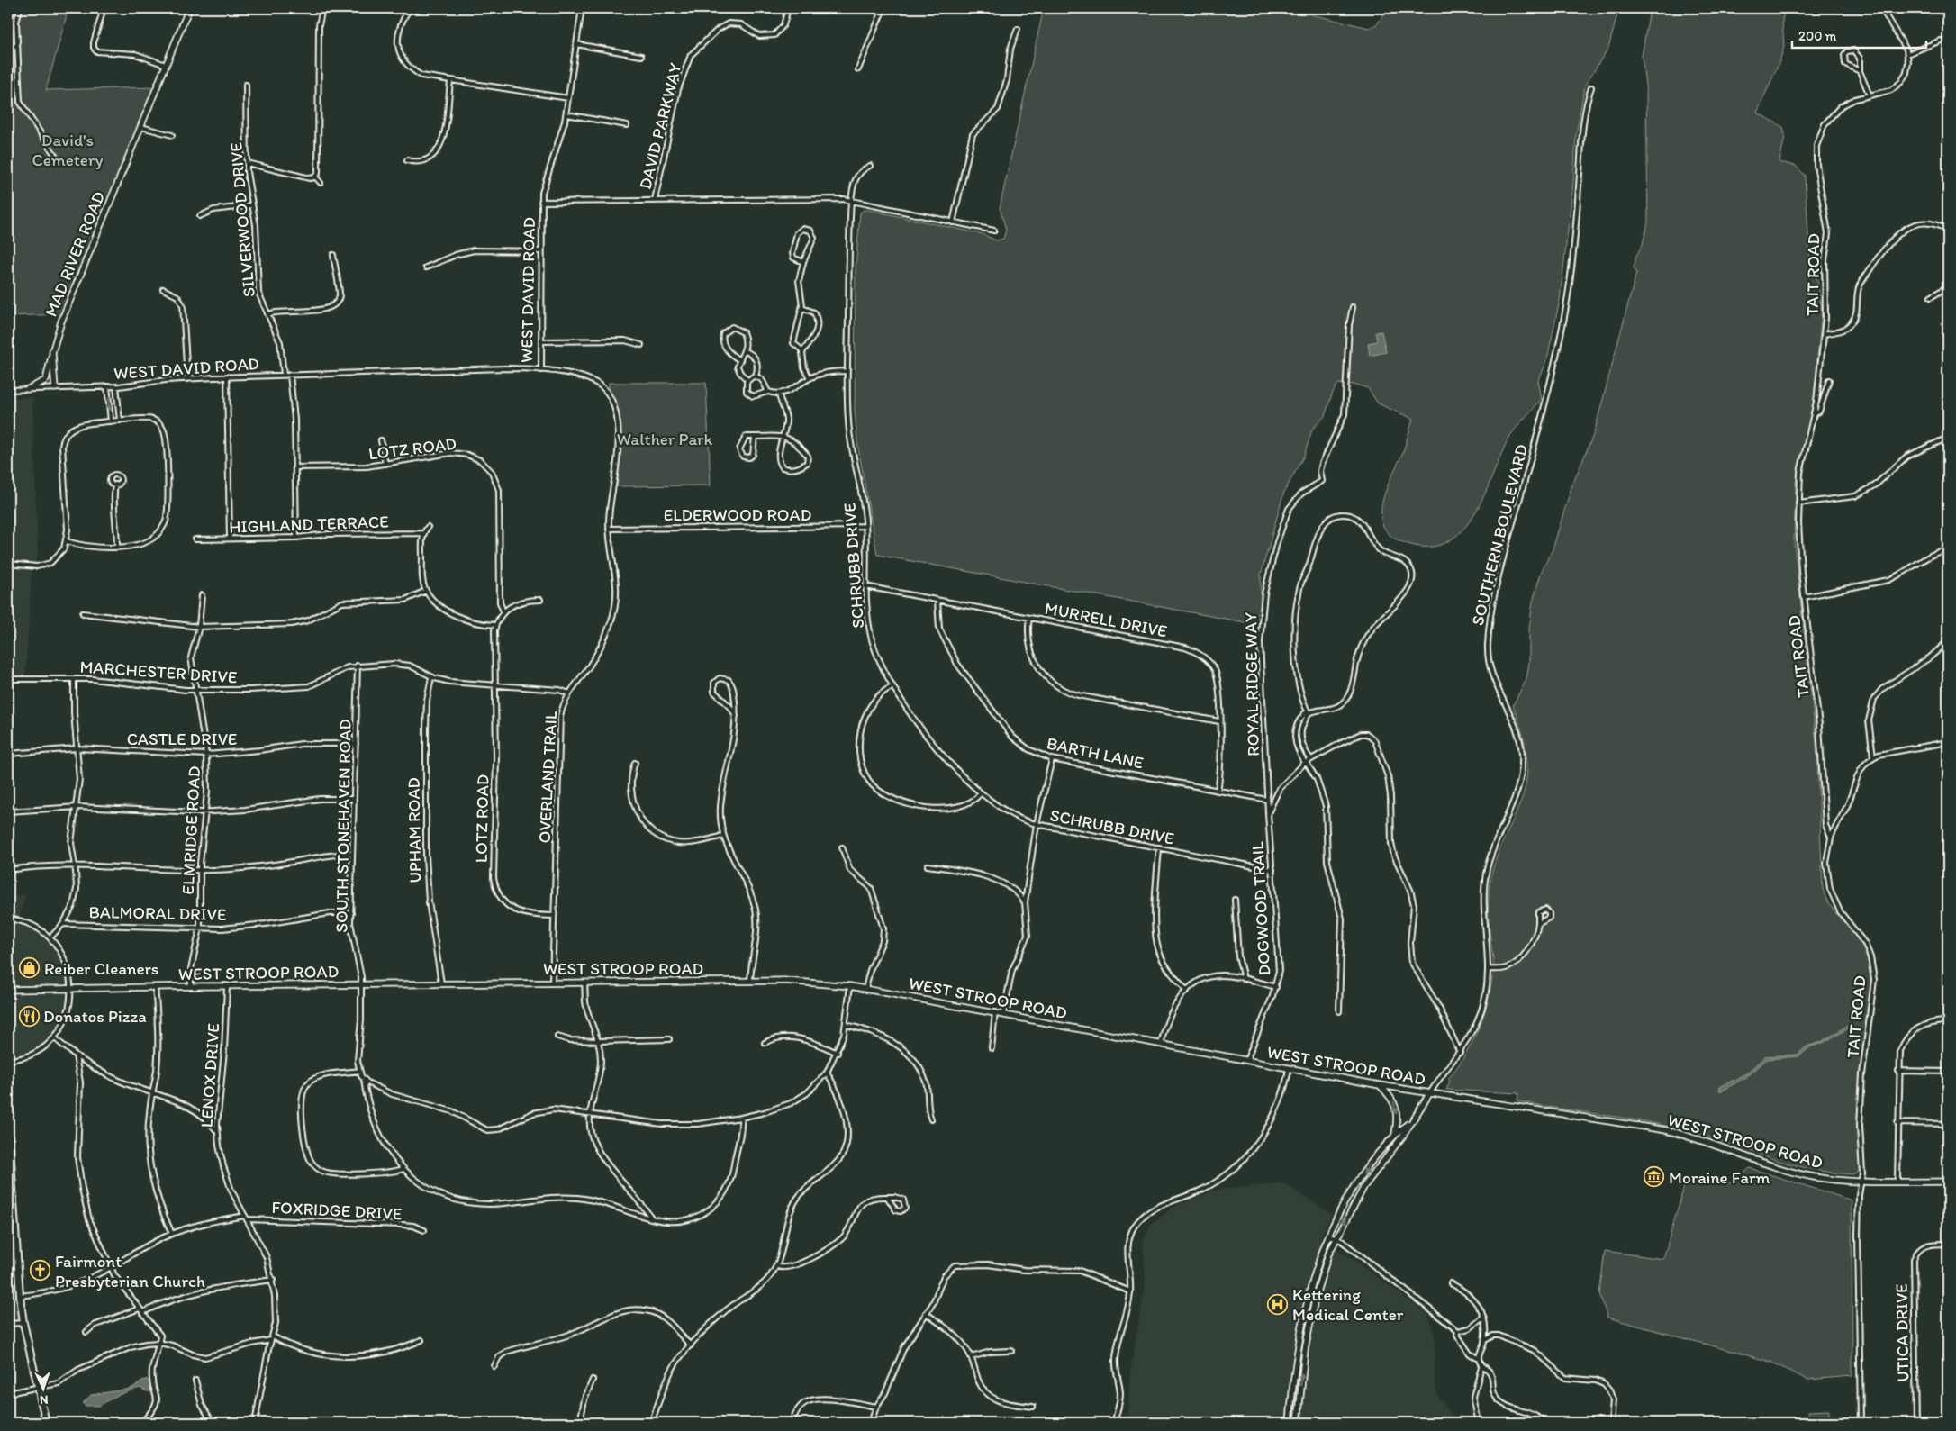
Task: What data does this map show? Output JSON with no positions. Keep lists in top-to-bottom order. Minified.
{"streets":{"main road":["MAD RIVER ROAD","SOUTHERN BOULEVARD","WEST STROOP ROAD"],"street":["DAVID PARKWAY","SILVERWOOD DRIVE","TAIT ROAD","WEST DAVID ROAD","LOTZ ROAD","ELDERWOOD ROAD","HIGHLAND TERRACE","SCHRUBB DRIVE","MURRELL DRIVE","MARCHESTER DRIVE","ROYAL RIDGE WAY","CASTLE DRIVE","BARTH LANE","OVERLAND TRAIL","SOUTH STONEHAVEN ROAD","ELMRIDGE ROAD","UPHAM ROAD","DOGWOOD TRAIL","BALMORAL DRIVE","LENOX DRIVE","FOXRIDGE DRIVE","UTICA DRIVE"]},"crossings":[["DAVID PARKWAY","WEST DAVID ROAD"],["SILVERWOOD DRIVE","WEST DAVID ROAD"],["MAD RIVER ROAD","WEST DAVID ROAD"],["TAIT ROAD","WEST STROOP ROAD"],["WEST DAVID ROAD","SCHRUBB DRIVE"],["WEST DAVID ROAD","OVERLAND TRAIL"],["LOTZ ROAD","MARCHESTER DRIVE"],["LOTZ ROAD","OVERLAND TRAIL"],["ELDERWOOD ROAD","SCHRUBB DRIVE"],["ELDERWOOD ROAD","OVERLAND TRAIL"],["SOUTHERN BOULEVARD","WEST STROOP ROAD"],["SCHRUBB DRIVE","MURRELL DRIVE"],["SCHRUBB DRIVE","DOGWOOD TRAIL"],["MURRELL DRIVE","BARTH LANE"],["MARCHESTER DRIVE","OVERLAND TRAIL"],["MARCHESTER DRIVE","SOUTH STONEHAVEN ROAD"],["MARCHESTER DRIVE","ELMRIDGE ROAD"],["MARCHESTER DRIVE","UPHAM ROAD"],["ROYAL RIDGE WAY","BARTH LANE"],["CASTLE DRIVE","SOUTH STONEHAVEN ROAD"],["CASTLE DRIVE","ELMRIDGE ROAD"],["OVERLAND TRAIL","WEST STROOP ROAD"],["SOUTH STONEHAVEN ROAD","BALMORAL DRIVE"],["SOUTH STONEHAVEN ROAD","WEST STROOP ROAD"],["ELMRIDGE ROAD","BALMORAL DRIVE"],["ELMRIDGE ROAD","WEST STROOP ROAD"],["UPHAM ROAD","WEST STROOP ROAD"],["DOGWOOD TRAIL","WEST STROOP ROAD"],["WEST STROOP ROAD","LENOX DRIVE"],["LENOX DRIVE","FOXRIDGE DRIVE"]],"parks":["David's Cemetery","Walther Park"],"places":{"shop":["Reiber Cleaners"],"restaurant":["Donatos Pizza"],"museum":["Moraine Farm"],"church":["Fairmont Presbyterian Church"],"hospital":["Kettering Medical Center"]},"scale_bar":"200 m","north":"bottom"}
